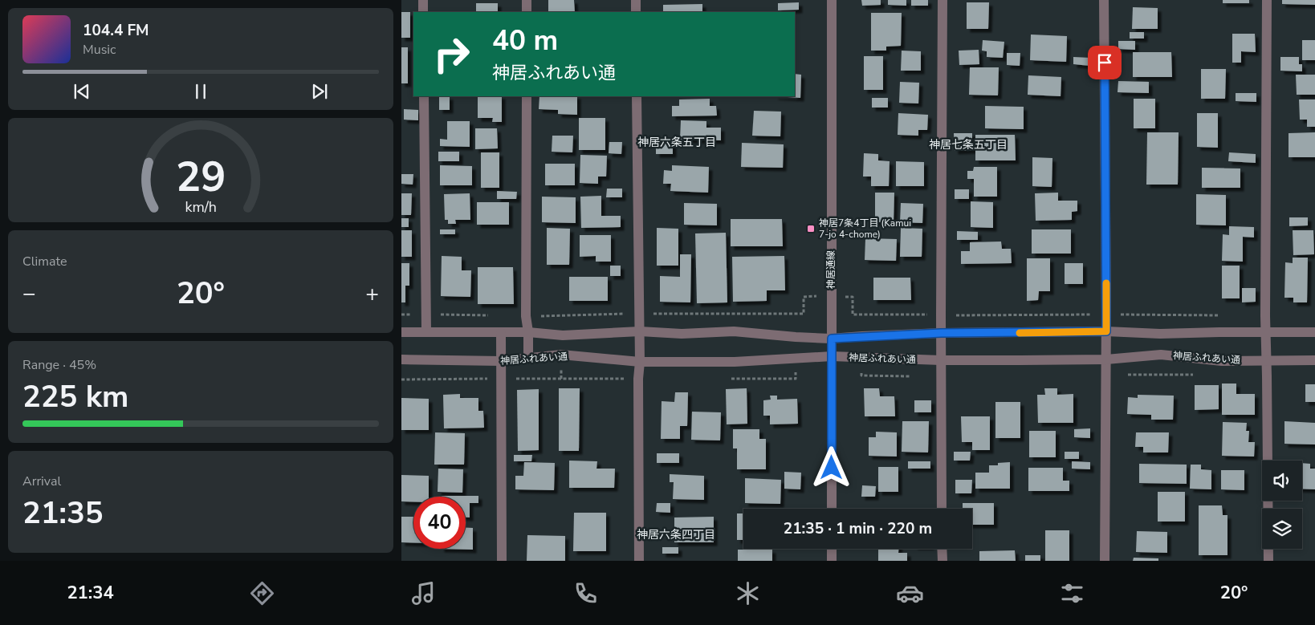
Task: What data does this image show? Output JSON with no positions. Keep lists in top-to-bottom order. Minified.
{"streets":{"street":["神居通線","神居ふれあい通"]},"crossings":[["神居通線","神居ふれあい通"]],"districts":["神居六条五丁目","神居七条五丁目","神居六条四丁目"],"places":{"transit":["神居7条4丁目 (Kamui 7-jo 4-chome)"]},"page":{"turn":["40 m","神居ふれあい通"],"song":["104.4 FM","Music"],"tile":["Climate",["Range · 45%","225 km"],["Arrival","21:35"]],"heat":["−","20°","+"],"limit":"40","trip":"21:35 · 1 min · 220 m","tabs":["21:34","20°"],"gauge":["29","km/h"]}}
